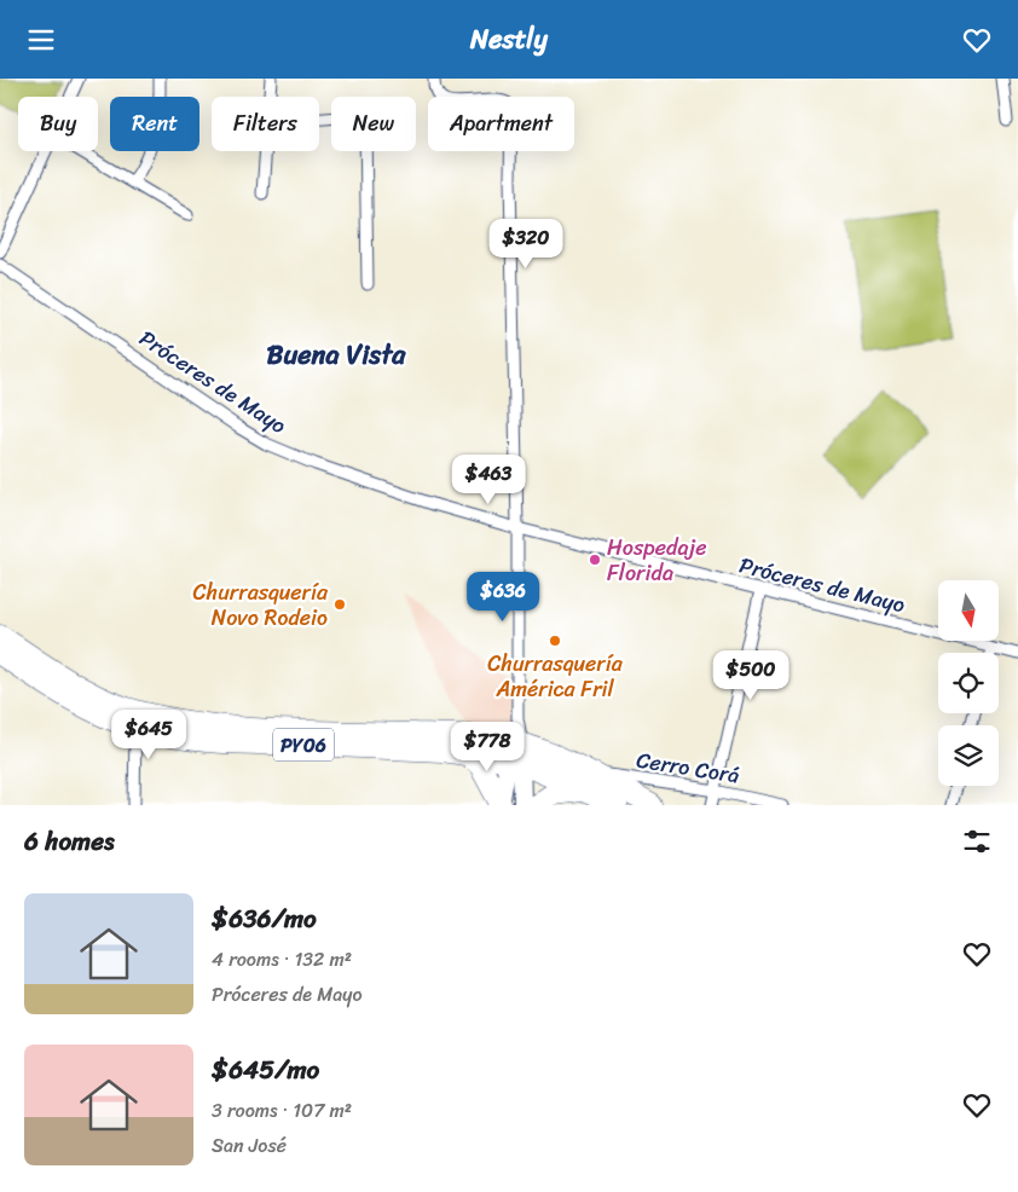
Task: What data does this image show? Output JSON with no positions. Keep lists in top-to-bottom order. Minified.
{"streets":{"highway":["PY06"],"street":["Próceres de Mayo","Cerro Corá"]},"crossings":[["PY06","Cerro Corá"]],"districts":["Buena Vista"],"places":["Hospedaje Florida","Churrasquería Novo Rodeio","Churrasquería América Fril"],"north":"bottom","page":{"header":"Nestly","chip":["Buy","Rent","Filters","New","Apartment"],"price":["$320","$463","$636","$500","$645","$778"],"heading":"6 homes","list":[{"name":"$636/mo","note":"4 rooms · 132 m² · Próceres de Mayo"},{"name":"$645/mo","note":"3 rooms · 107 m² · San José"}]}}
